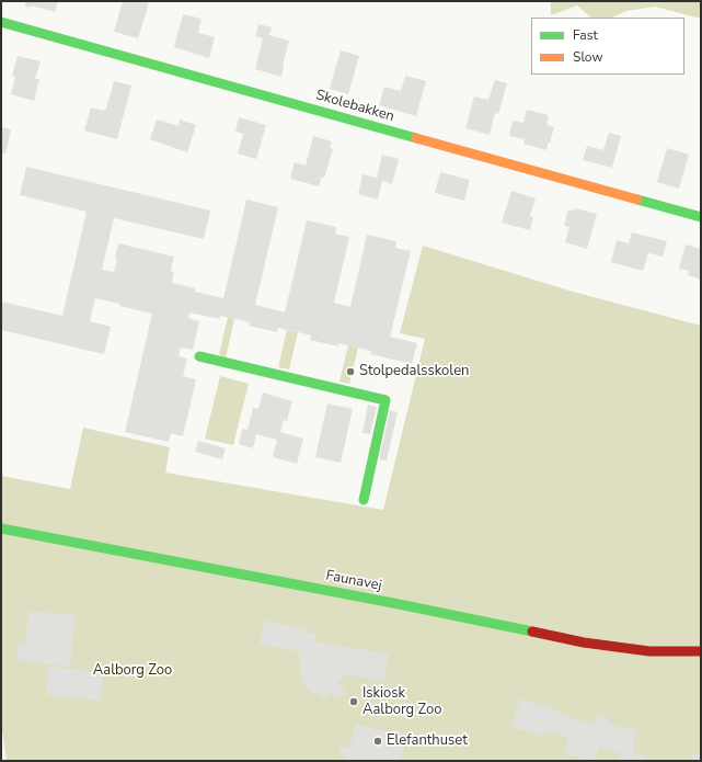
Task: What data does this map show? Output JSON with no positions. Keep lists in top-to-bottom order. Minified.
{"streets":{"street":["Skolebakken","Faunavej"]},"parks":["Aalborg Zoo"],"places":["Stolpedalsskolen","Iskiosk Aalborg Zoo","Elefanthuset"],"legend":["Fast","Slow"]}
